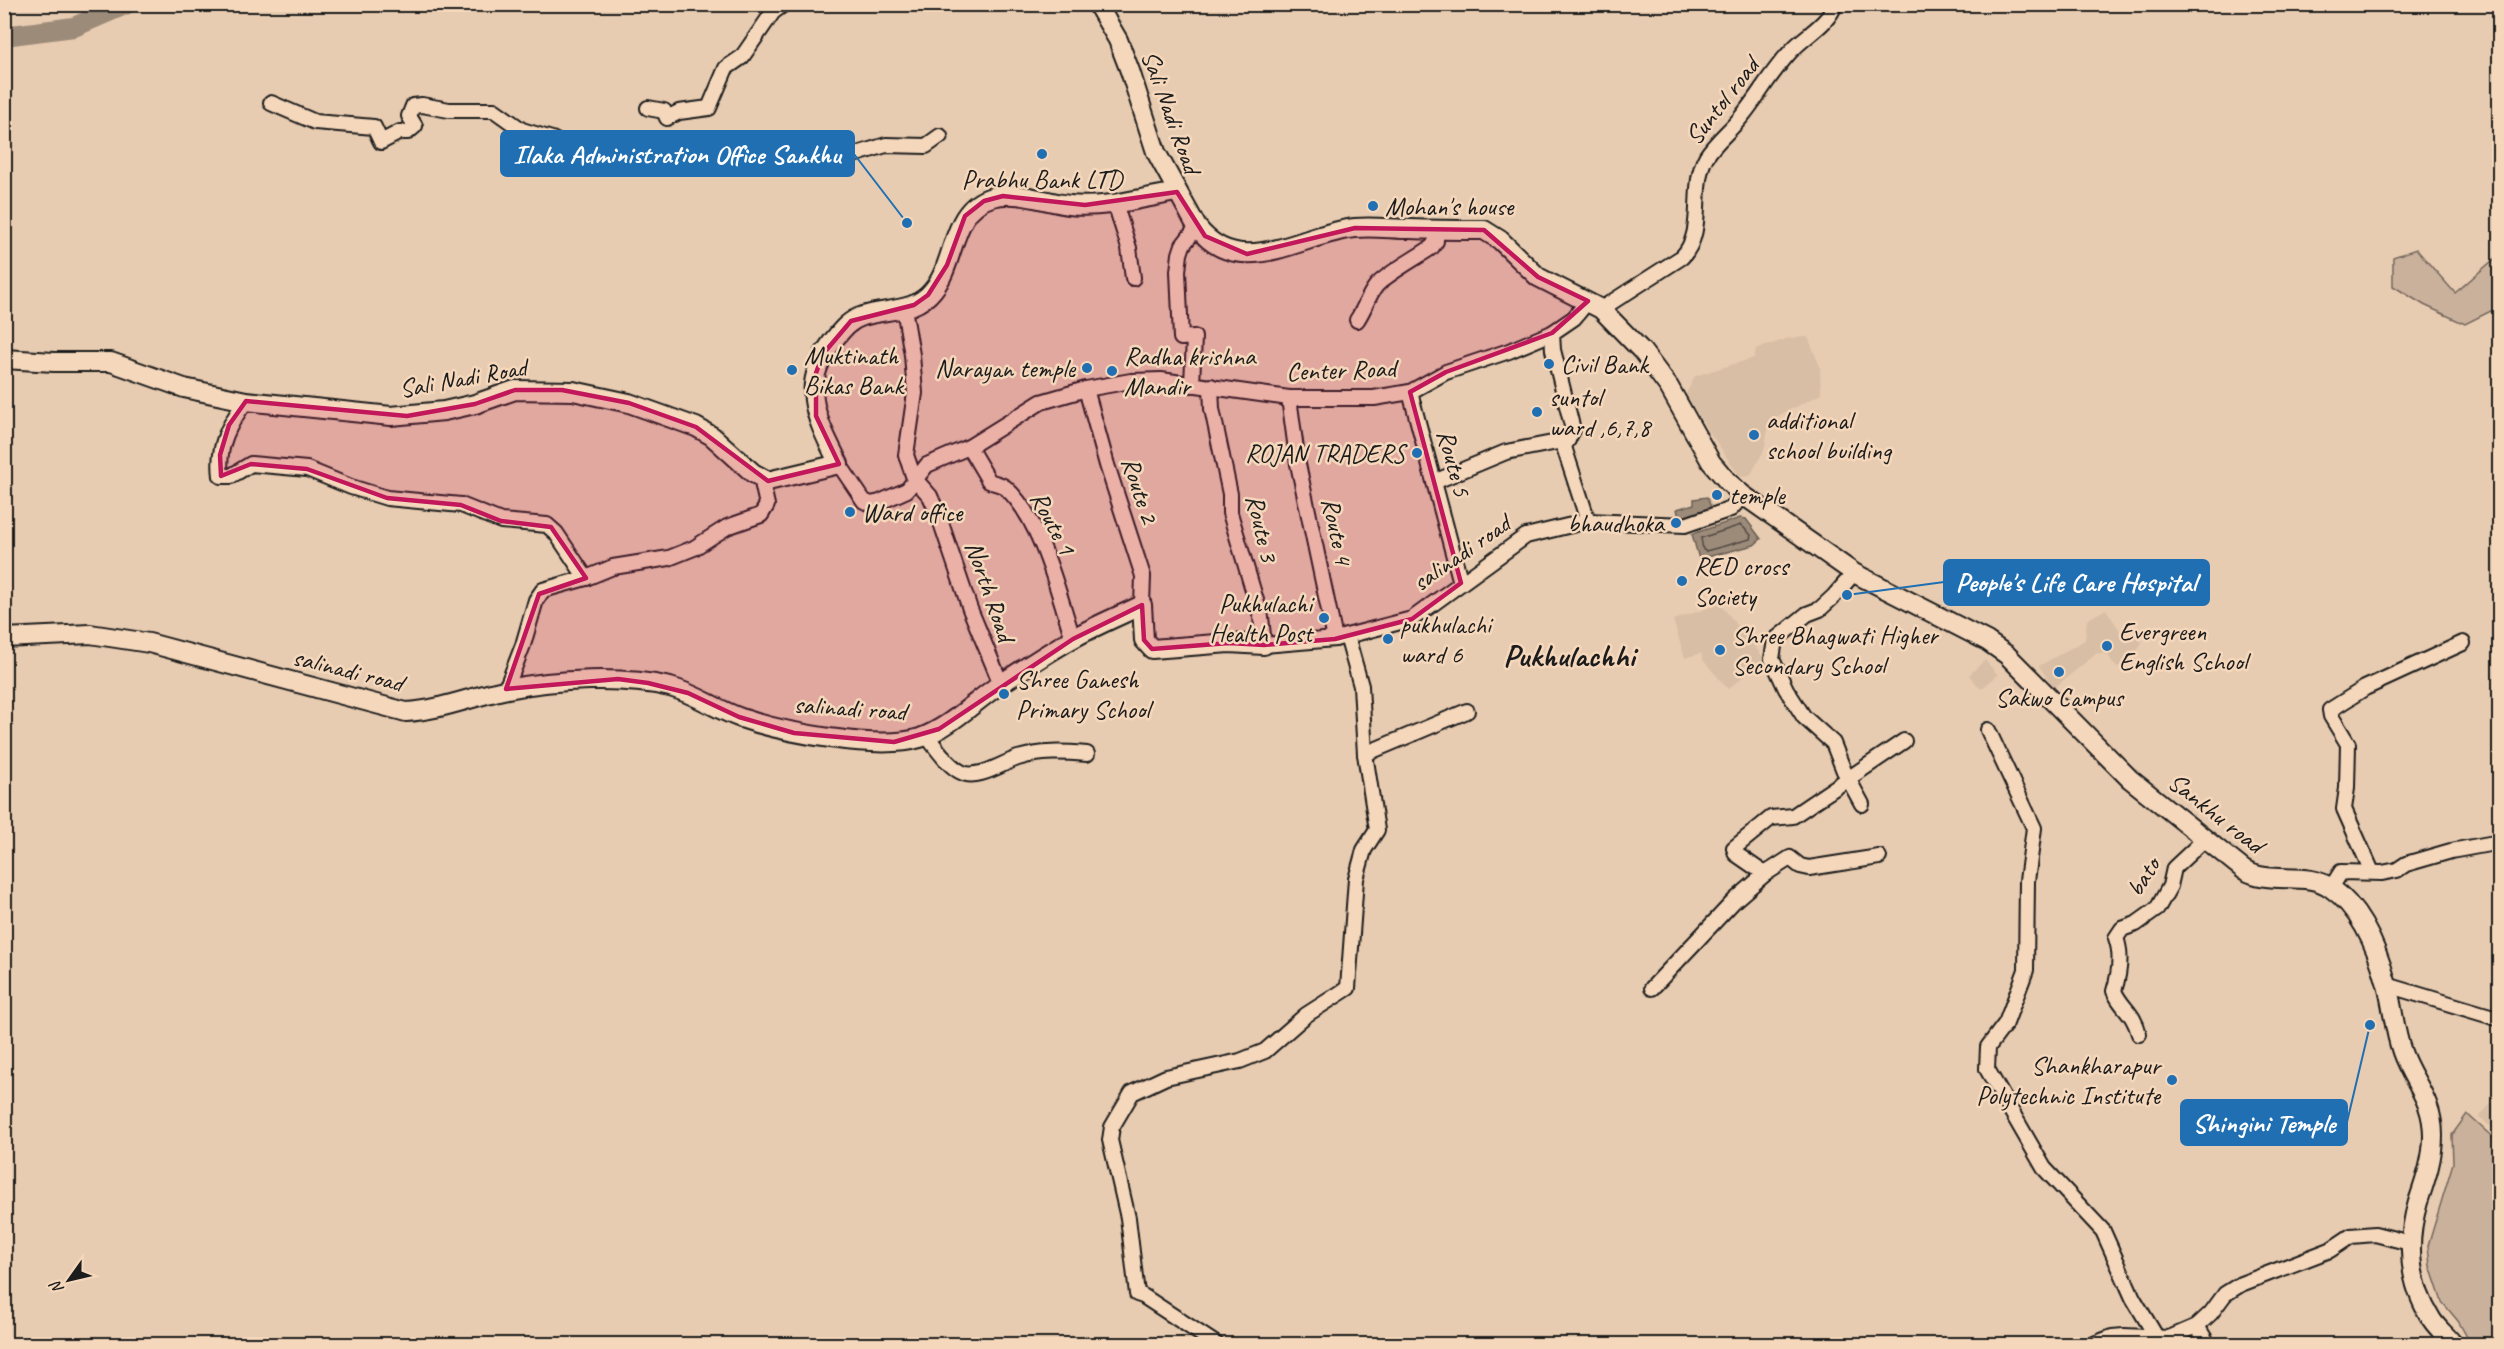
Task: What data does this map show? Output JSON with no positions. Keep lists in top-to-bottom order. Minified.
{"streets":{"main road":["Sali Nadi Road","salinadi road","Sankhu road"],"street":["Suntol road","Center Road","Route 5","Route 2","Route 1","Route 3","Route 4","North Road","bato"]},"crossings":[["Suntol road","Center Road"],["Suntol road","Sankhu road"],["Sali Nadi Road","Center Road"],["Sali Nadi Road","North Road"],["Center Road","Route 5"],["Center Road","Route 2"],["Center Road","Route 1"],["Center Road","Route 3"],["Center Road","Route 4"],["Center Road","North Road"],["Center Road","Sankhu road"],["Route 5","salinadi road"],["Route 2","salinadi road"],["Route 1","salinadi road"],["Route 3","salinadi road"],["Route 4","salinadi road"],["salinadi road","North Road"],["salinadi road","Sankhu road"],["Sankhu road","bato"]],"districts":["Pukhulachhi"],"places":["Prabhu Bank LTD","Mohan's house","Ilaka Administration Office Sankhu","Civil Bank","Narayan temple","Muktinath Bikas Bank","Radha krishna Mandir","suntol ward ,6,7,8","additional school building","ROJAN TRADERS","temple","Ward office","bhaudhoka","RED cross Society","People's Life Care Hospital","Pukhulachi Health Post","pukhulachi ward 6","Evergreen English School","Shree Bhagwati Higher Secondary School","Sakwo Campus","Shree Ganesh Primary School","Shingini Temple","Shankharapur Polytechnic Institute"],"north":"bottom left"}
